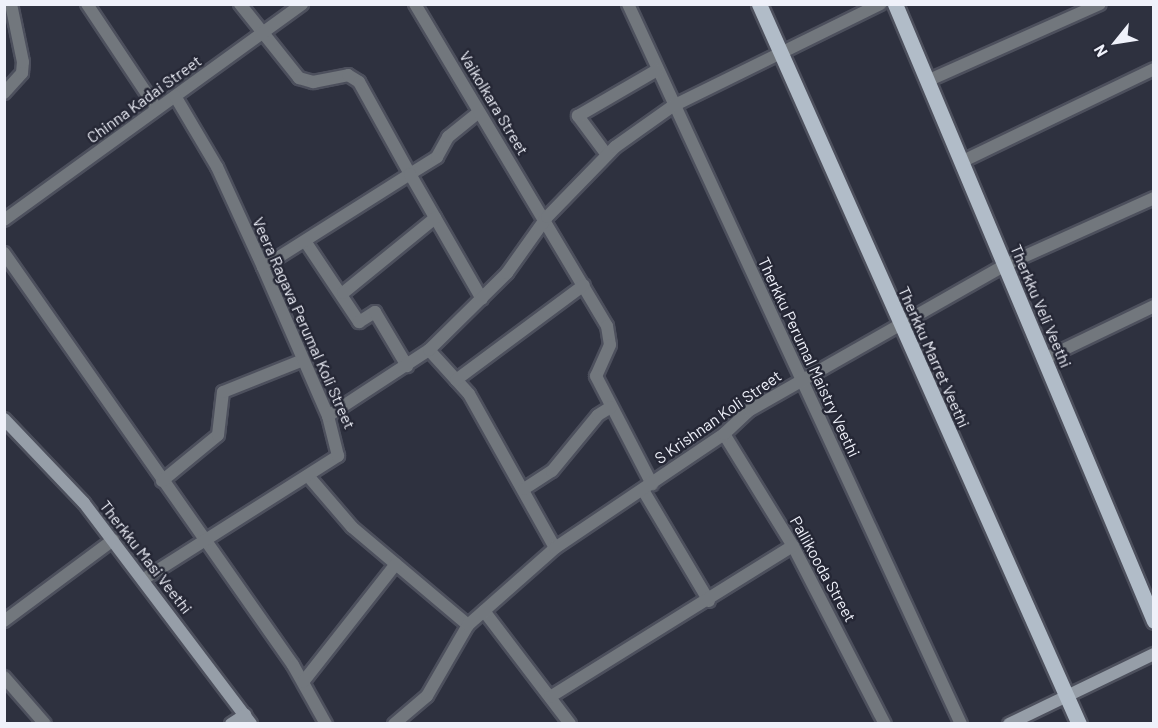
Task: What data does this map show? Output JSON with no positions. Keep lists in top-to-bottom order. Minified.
{"streets":{"main road":["Therkku Veli Veethi","Therkku Marret Veethi","Therkku Masi Veethi"],"street":["Chinna Kadai Street","Vaikolkara Street","Veera Ragava Perumal Koli Street","Therkku Perumal Maistry Veethi","S Krishnan Koli Street","Pallikooda Street"]},"crossings":[["Chinna Kadai Street","Veera Ragava Perumal Koli Street"],["Vaikolkara Street","S Krishnan Koli Street"],["Therkku Veli Veethi","S Krishnan Koli Street"],["Veera Ragava Perumal Koli Street","Therkku Masi Veethi"],["Therkku Perumal Maistry Veethi","S Krishnan Koli Street"],["Therkku Marret Veethi","S Krishnan Koli Street"],["S Krishnan Koli Street","Pallikooda Street"]],"north":"bottom left"}
